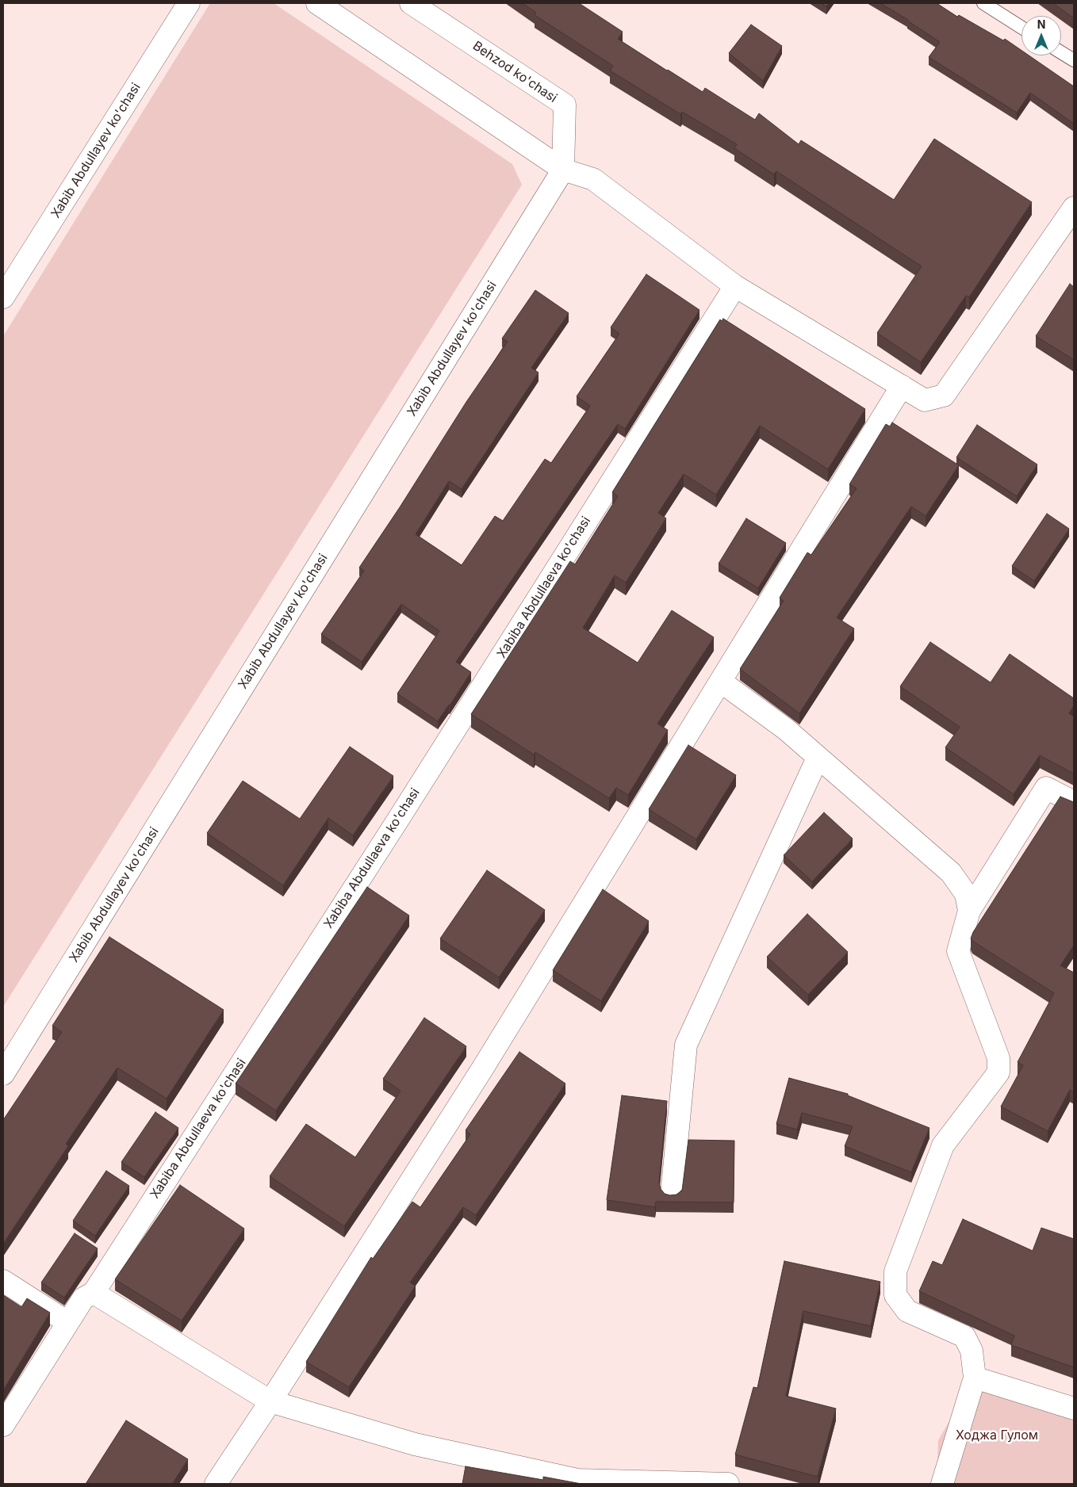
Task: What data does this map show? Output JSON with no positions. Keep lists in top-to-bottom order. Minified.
{"streets":{"street":["Behzod ko'chasi","Xabib Abdullayev ko'chasi","Xabiba Abdullaeva ko'chasi"]},"crossings":[["Behzod ko'chasi","Xabib Abdullayev ko'chasi"]],"parks":["Ходжа Гулом"],"north":"top"}
